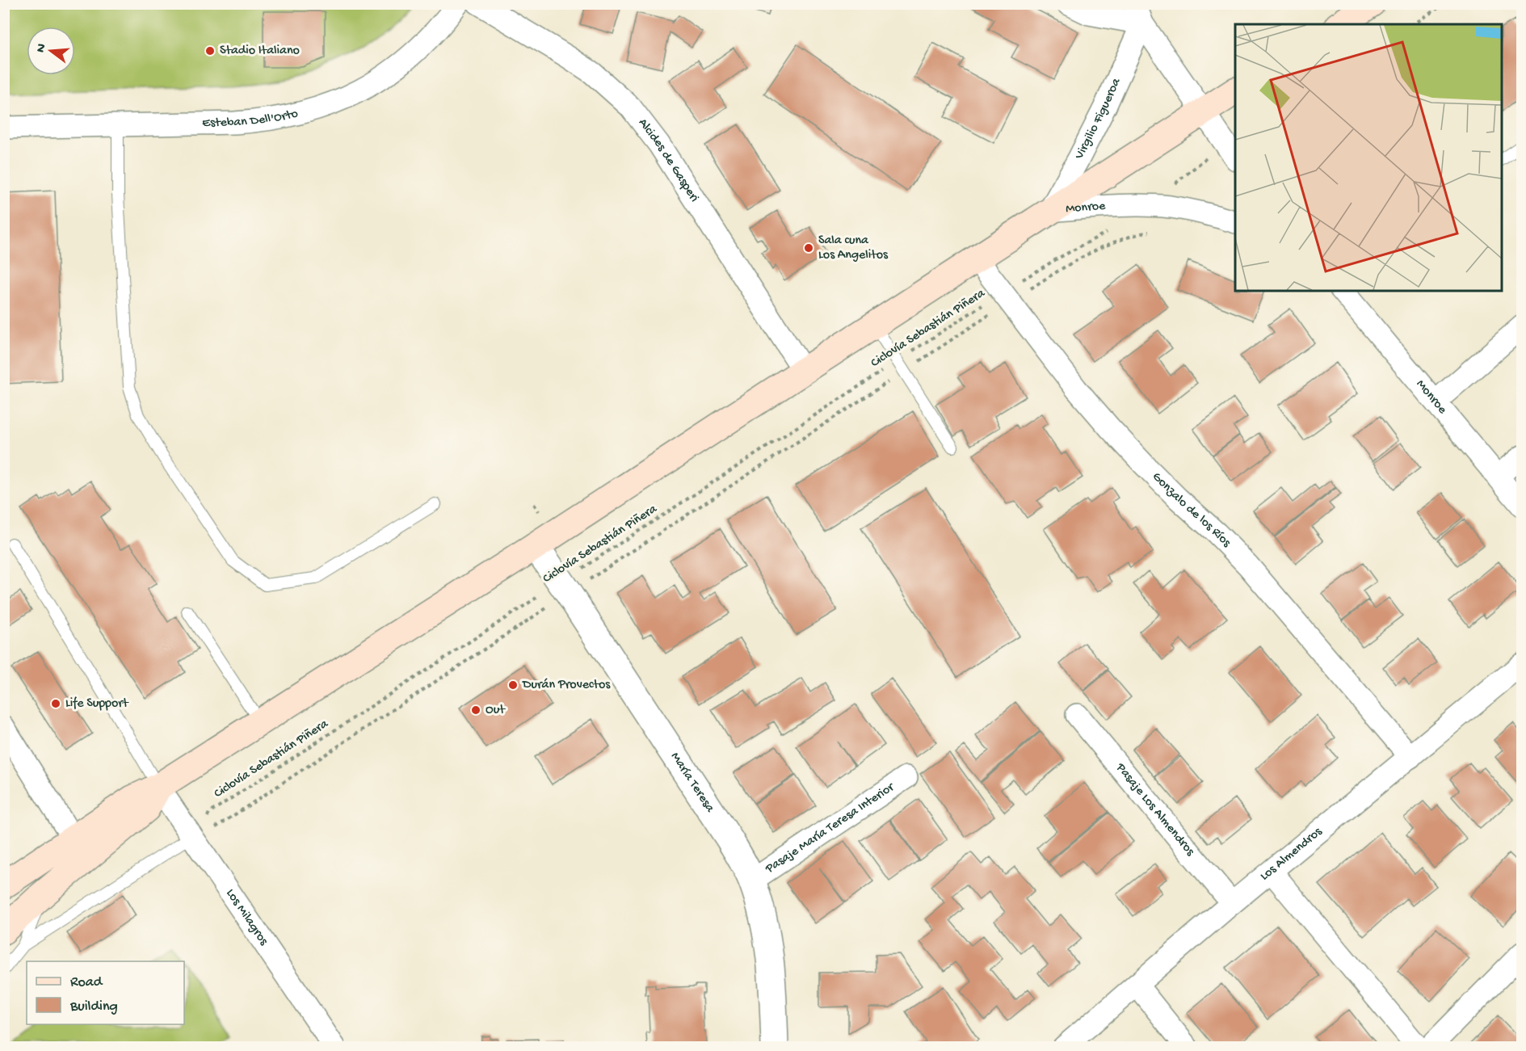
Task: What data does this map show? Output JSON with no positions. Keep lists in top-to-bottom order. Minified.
{"streets":{"street":["Esteban Dell'Orto","Virgilio Figueroa","Alcides de Gasperi","Monroe","Gonzalo de los Ríos","María Teresa","Pasaje Los Almendros","Pasaje María Teresa Interior","Los Almendros","Los Milagros"],"path":["Ciclovía Sebastián Piñera"]},"crossings":[["Virgilio Figueroa","Monroe"],["Ciclovía Sebastián Piñera","Gonzalo de los Ríos"],["Ciclovía Sebastián Piñera","María Teresa"],["Gonzalo de los Ríos","Los Almendros"],["María Teresa","Pasaje María Teresa Interior"],["Pasaje Los Almendros","Los Almendros"]],"places":["Stadio Italiano","Sala cuna Los Angelitos","Durán Provectos","Life Support","Out"],"legend":["Road","Building"],"north":"left"}
